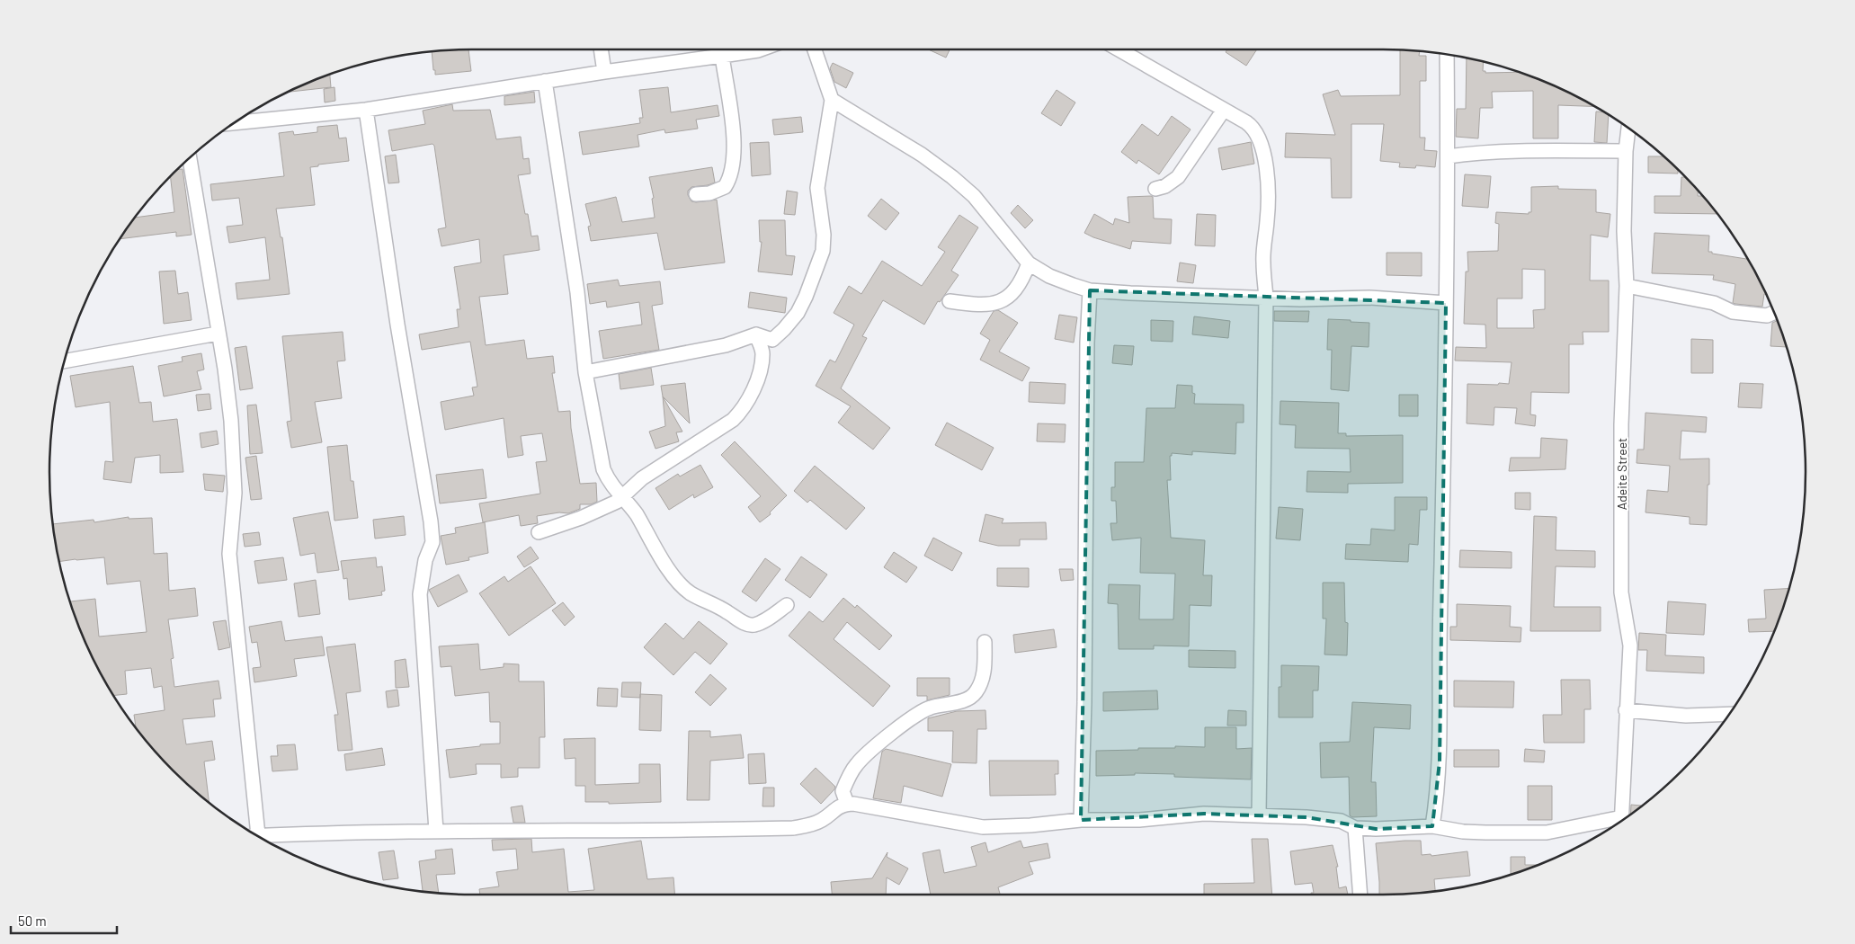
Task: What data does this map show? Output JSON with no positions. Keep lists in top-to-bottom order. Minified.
{"streets":{"street":["Adeite Street"]},"scale_bar":"50 m"}
